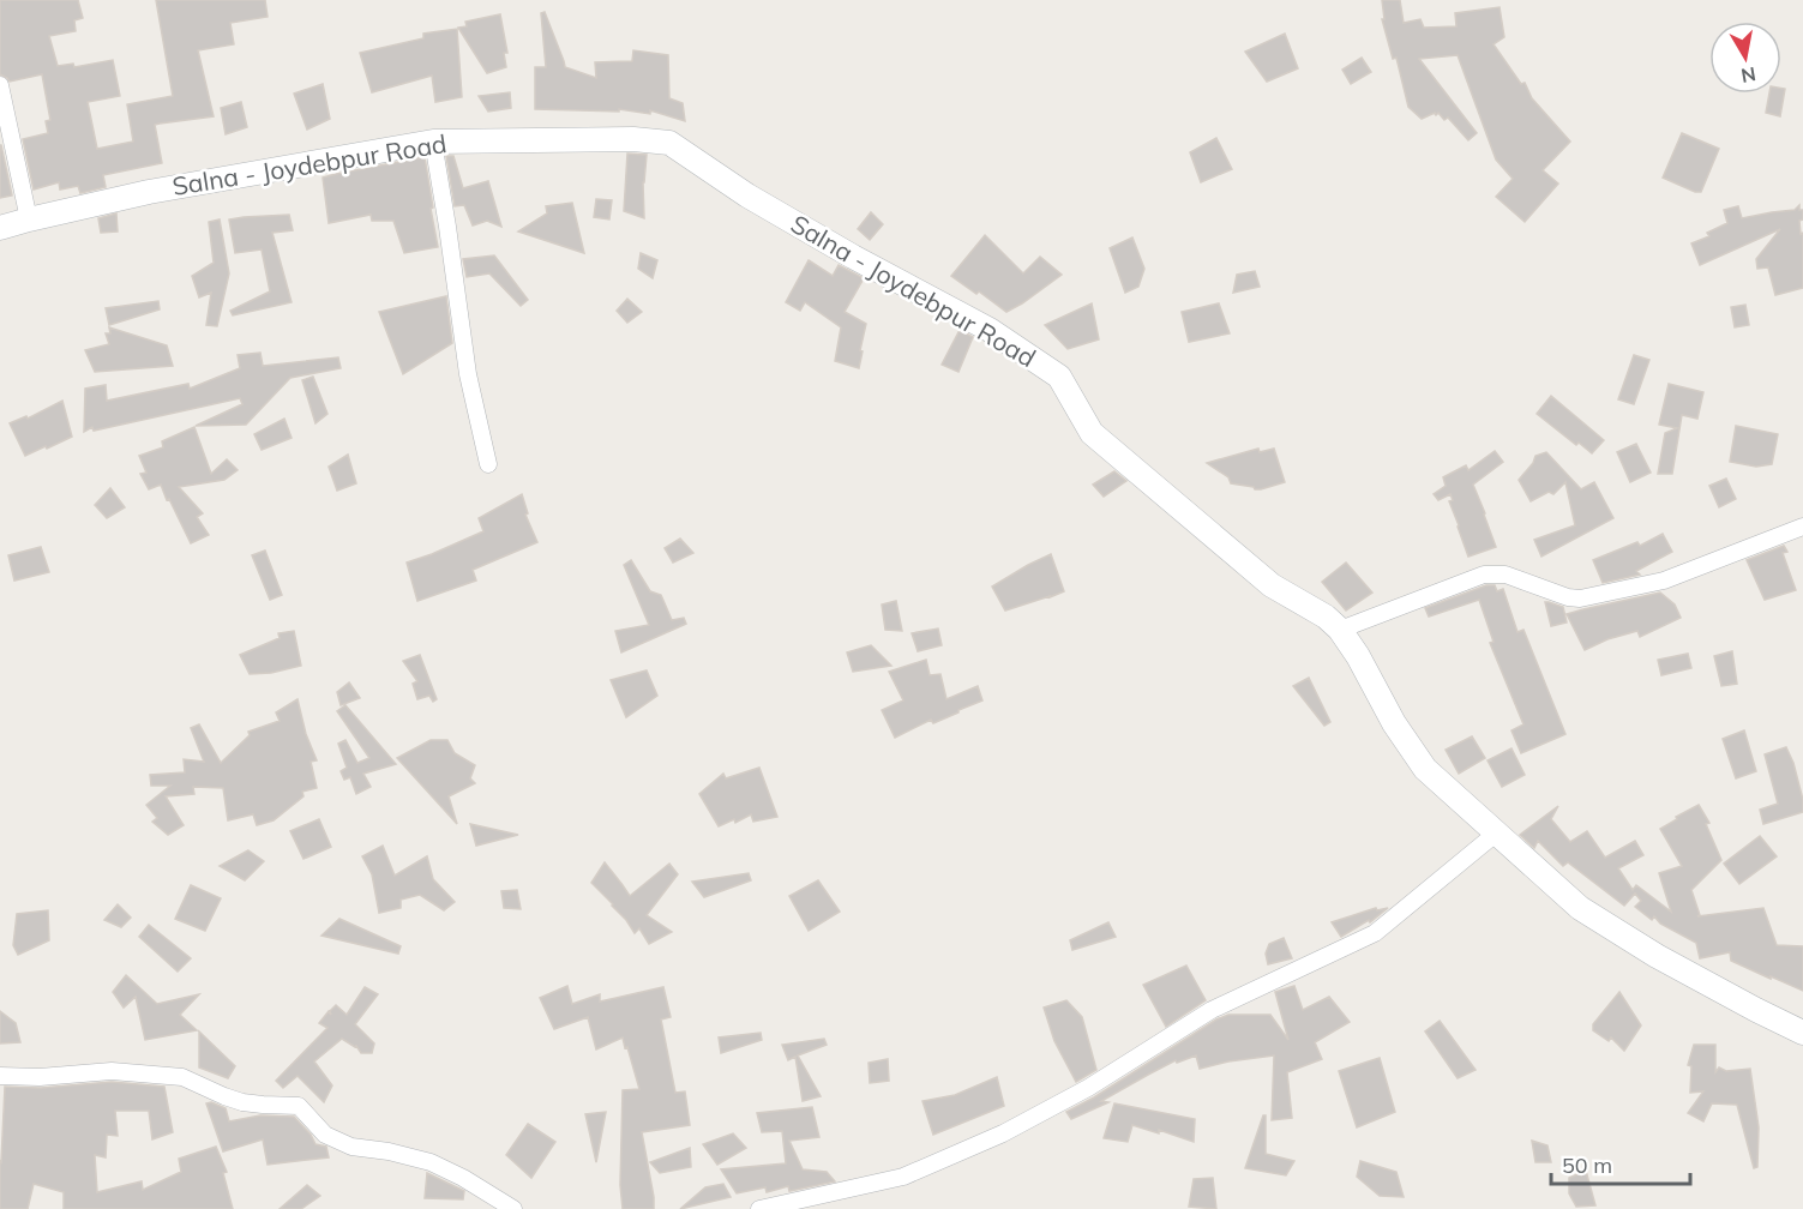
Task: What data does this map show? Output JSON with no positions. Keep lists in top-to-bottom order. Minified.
{"streets":{"main road":["Salna - Joydebpur Road"]},"scale_bar":"50 m","north":"bottom"}
